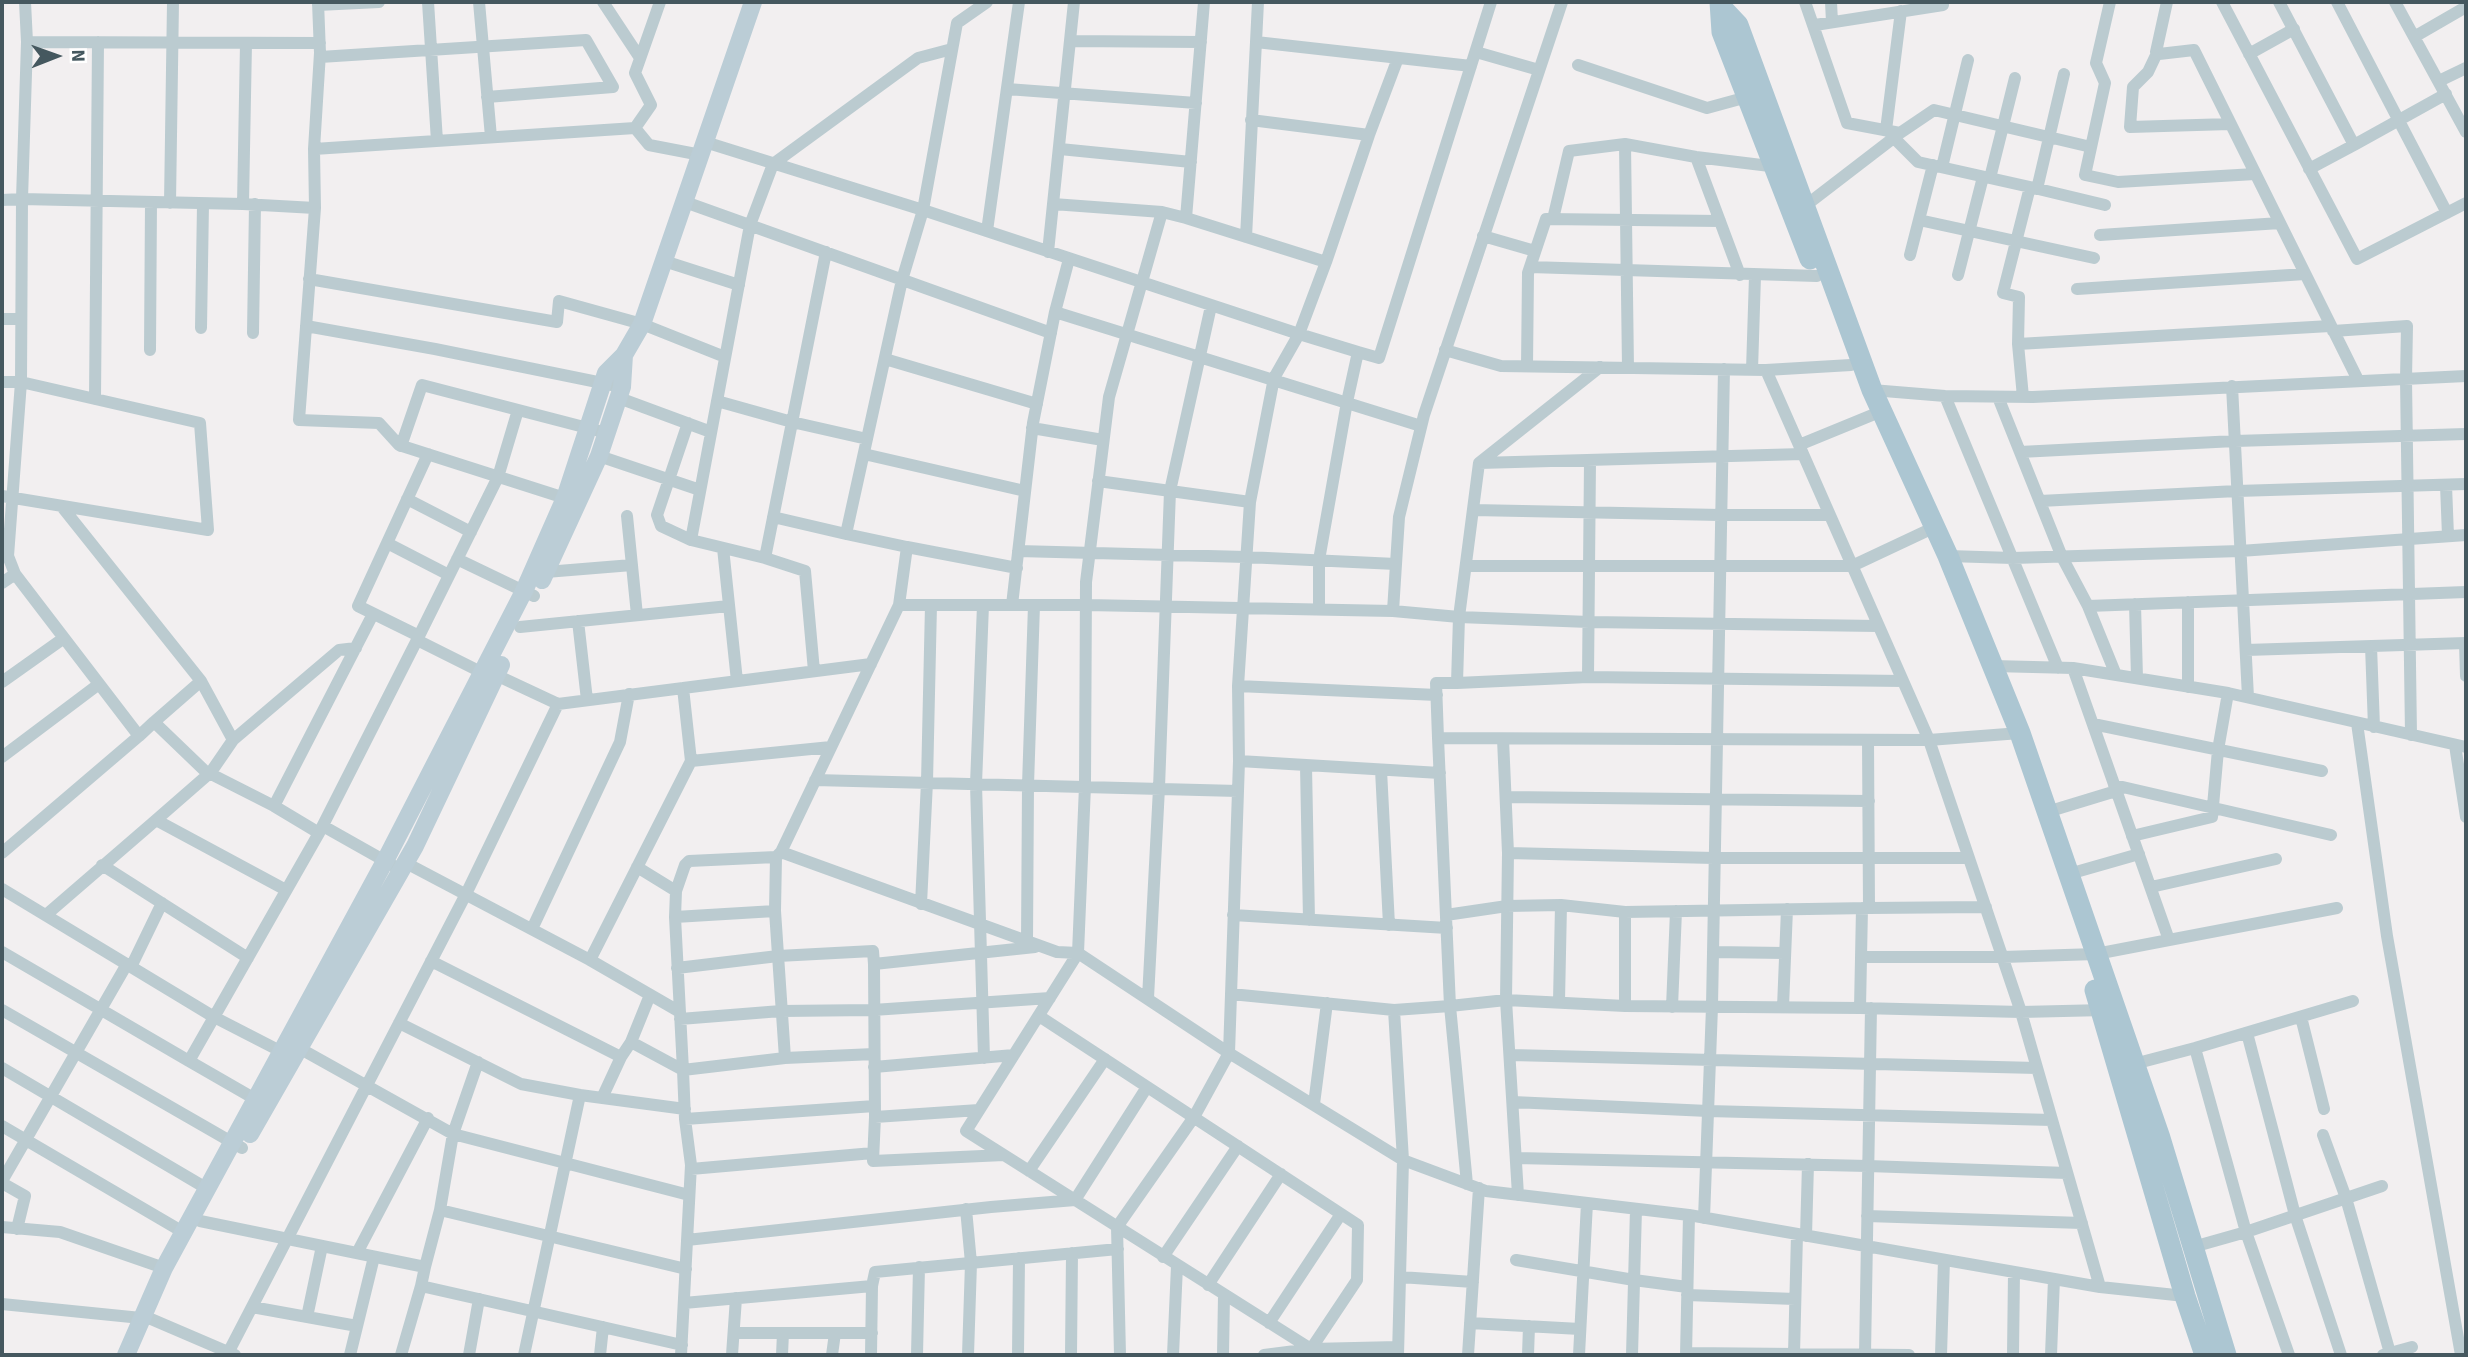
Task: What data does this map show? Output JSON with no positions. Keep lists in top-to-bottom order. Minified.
{"north":"right"}
